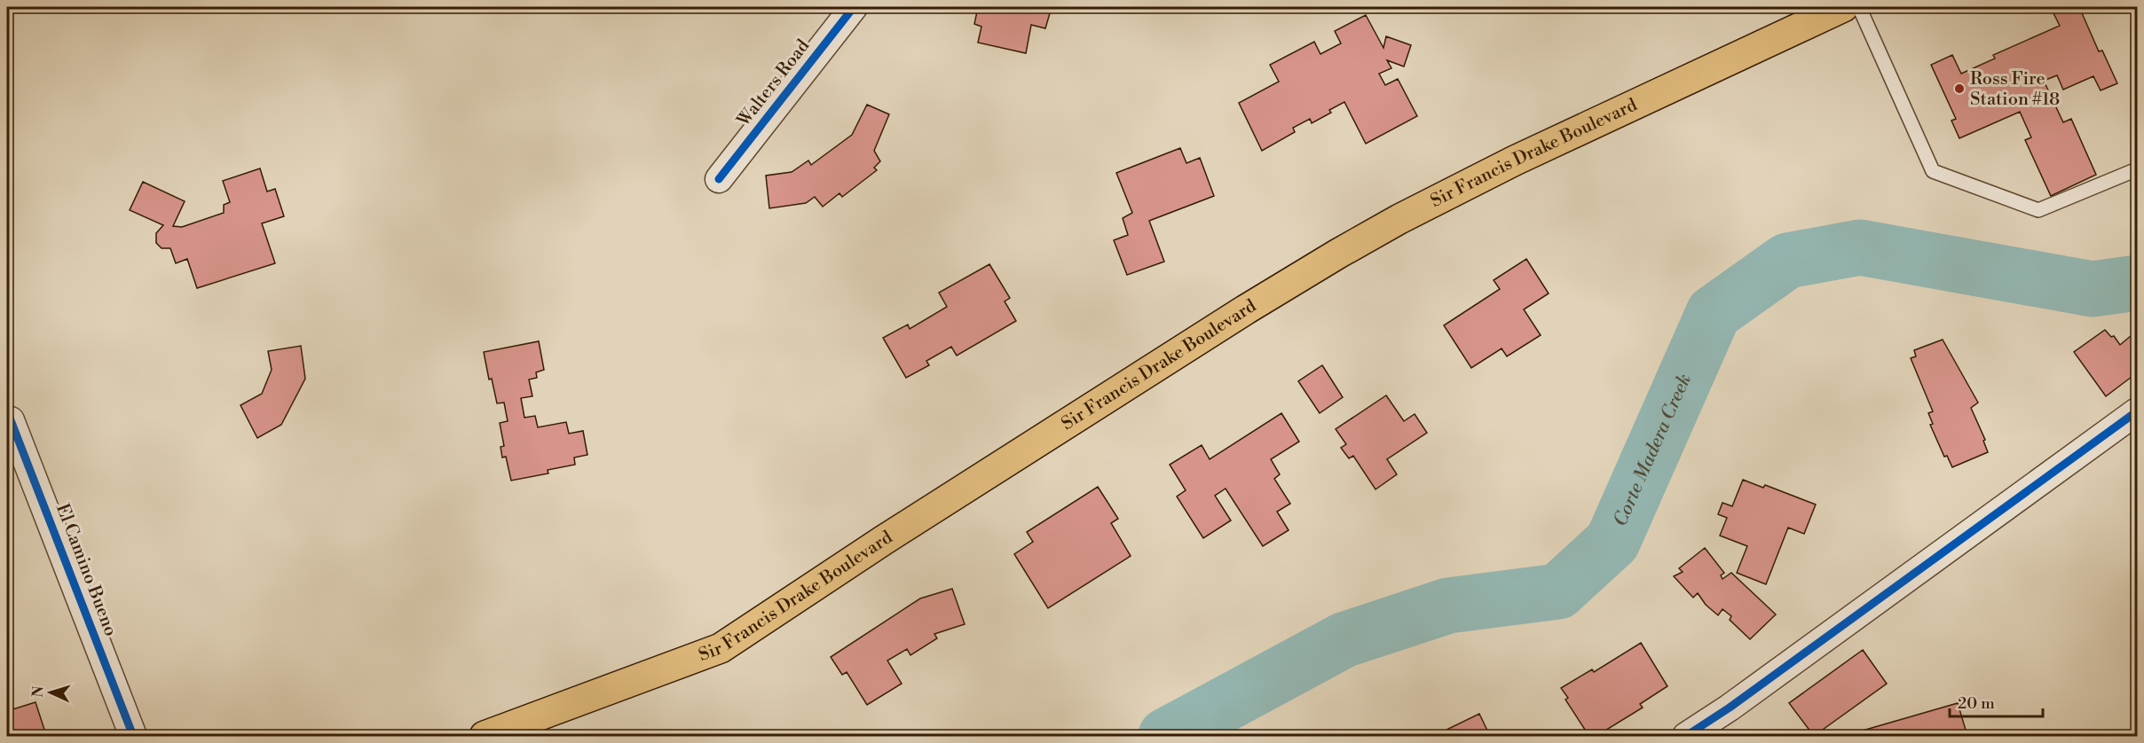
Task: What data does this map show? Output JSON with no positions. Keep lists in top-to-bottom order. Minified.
{"streets":{"main road":["Sir Francis Drake Boulevard"],"street":["Walters Road","El Camino Bueno"]},"water":["Corte Madera Creek"],"places":["Ross Fire Station #18"],"scale_bar":"20 m","north":"left"}
